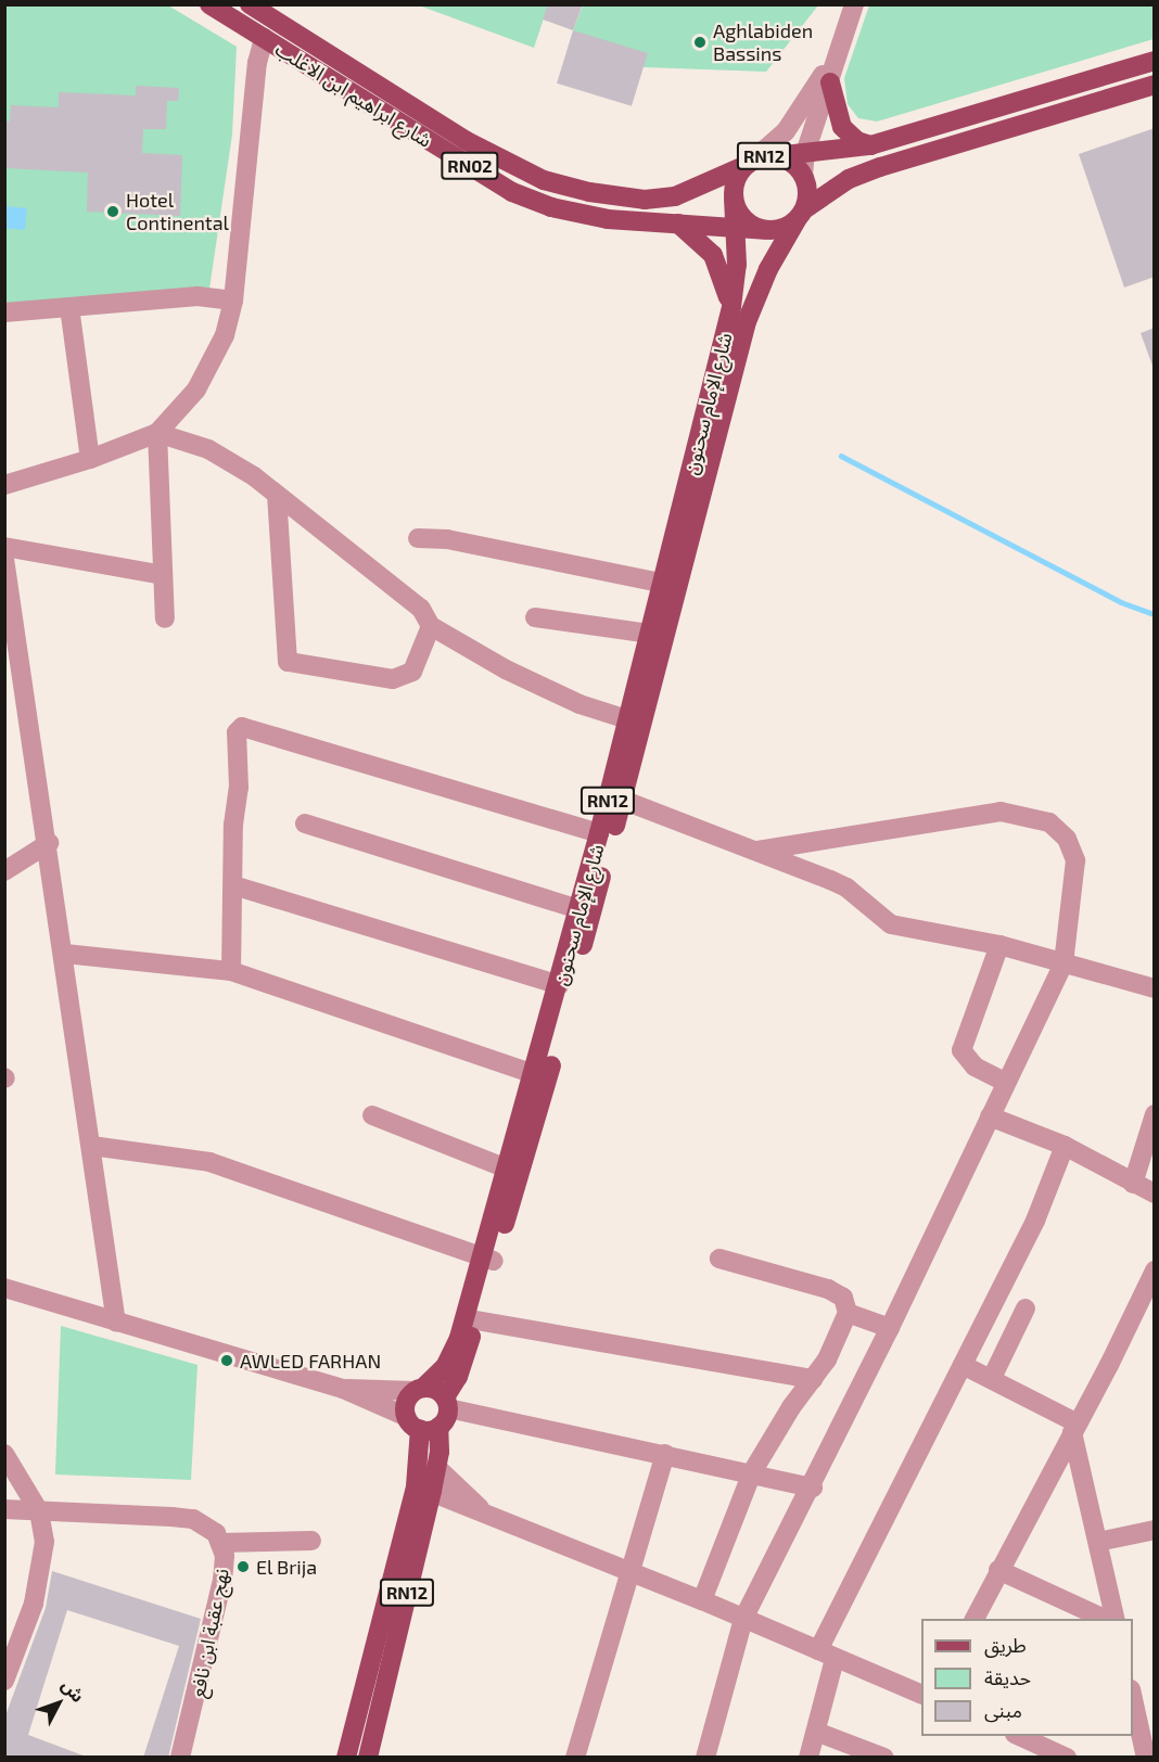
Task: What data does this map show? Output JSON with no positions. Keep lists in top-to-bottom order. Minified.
{"streets":{"main road":["شارع ابراهيم ابن الاغلب","RN12","RN02","شارع الإمام سحنون"],"street":["نهج عقبة ابن نافع"]},"crossings":[["شارع ابراهيم ابن الاغلب","RN12"],["شارع ابراهيم ابن الاغلب","شارع الإمام سحنون"],["RN12","شارع الإمام سحنون"]],"places":["Aghlabiden Bassins","Hotel Continental","AWLED FARHAN","El Brija"],"legend":["طريق","حديقة","مبنى"],"north":"top right"}
